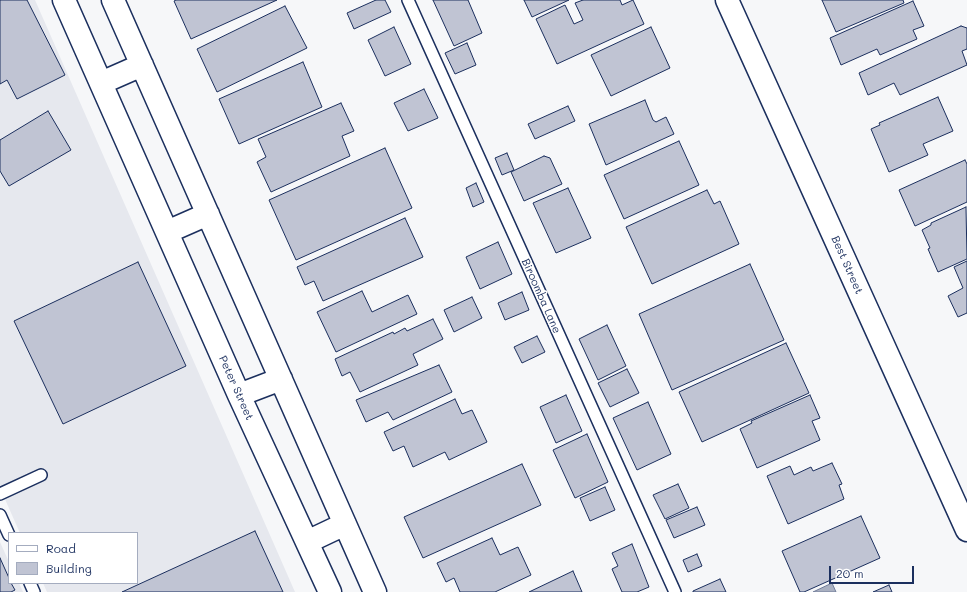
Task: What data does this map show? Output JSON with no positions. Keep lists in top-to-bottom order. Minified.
{"streets":{"street":["Best Street","Peter Street"],"lane":["Biroomba Lane"]},"legend":["Road","Building"],"scale_bar":"20 m"}
